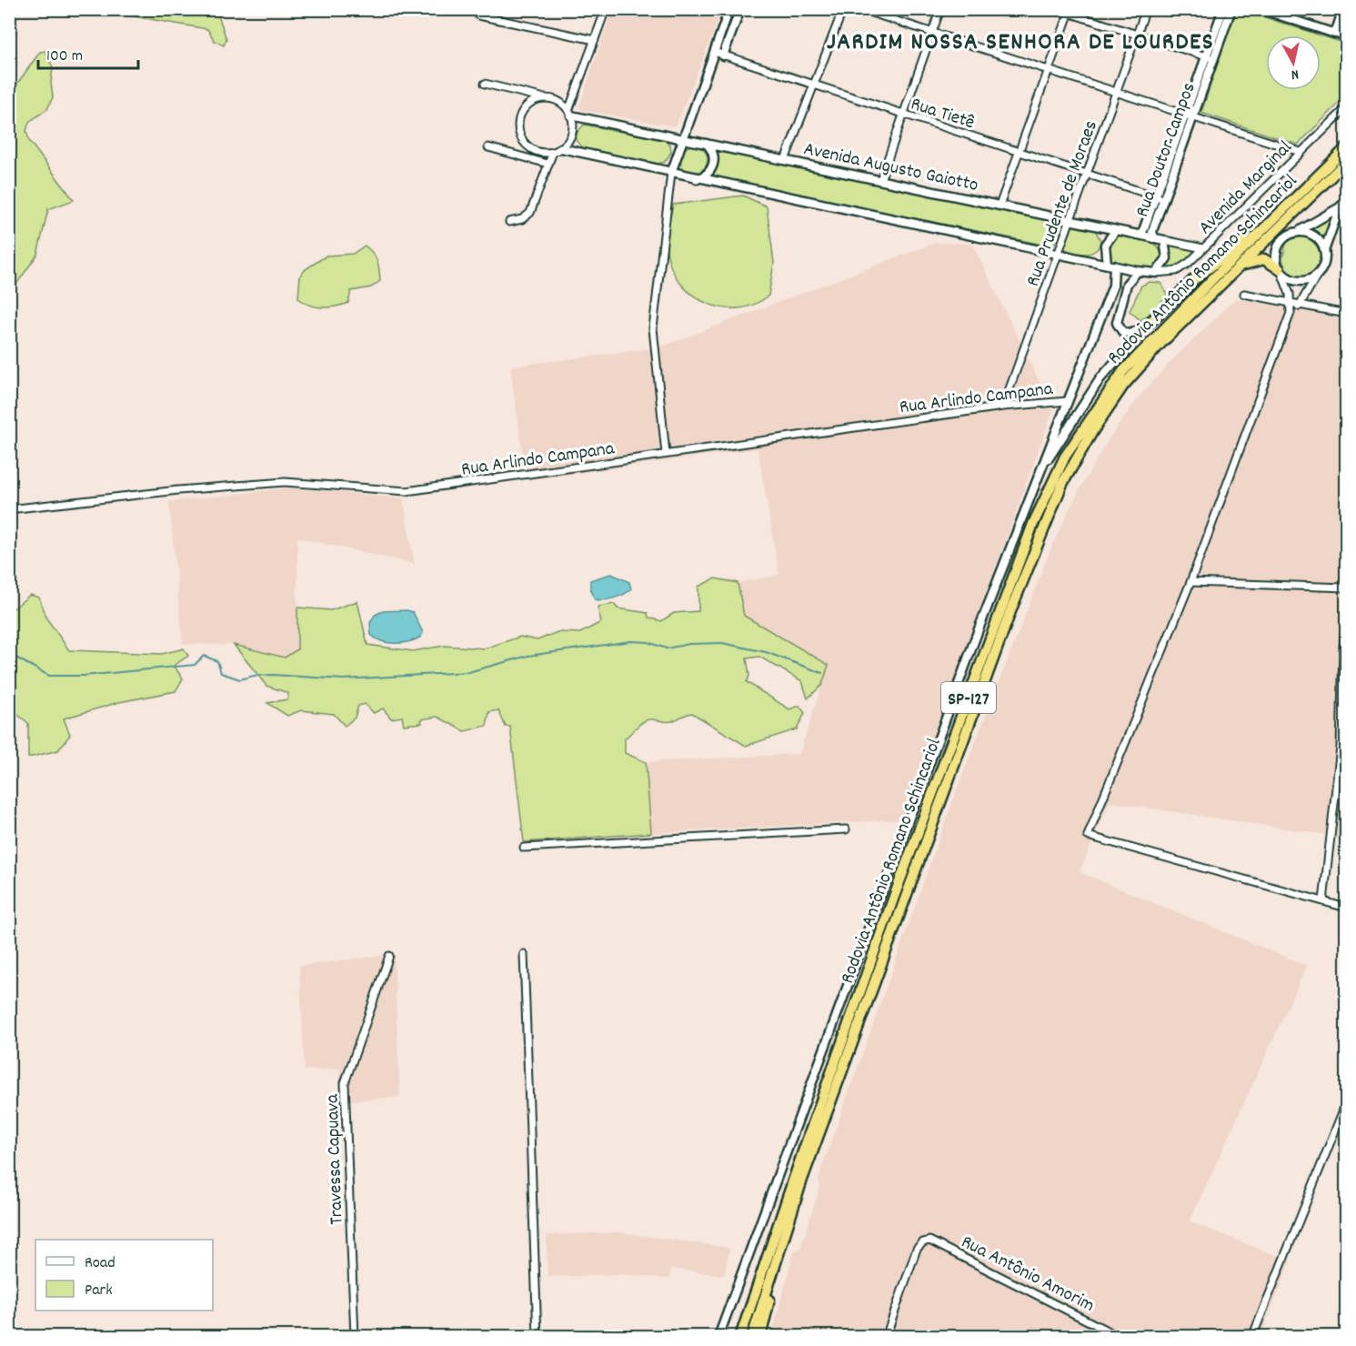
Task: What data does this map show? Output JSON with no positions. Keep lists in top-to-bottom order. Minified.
{"streets":{"highway":["Rodovia Antônio Romano Schincariol","SP-127"],"street":["Rua Tietê","Rua Doutor Campos","Avenida Augusto Gaiotto","Avenida Marginal","Rua Prudente de Moraes","Rua Arlindo Campana","Travessa Capuava","Rua Antônio Amorim"]},"crossings":[["Rua Tietê","Rua Doutor Campos"],["Rua Tietê","Rua Prudente de Moraes"],["Rua Doutor Campos","Avenida Augusto Gaiotto"],["Avenida Augusto Gaiotto","Avenida Marginal"],["Avenida Augusto Gaiotto","Rua Prudente de Moraes"],["Rua Prudente de Moraes","Rua Arlindo Campana"]],"districts":["JARDIM NOSSA SENHORA DE LOURDES"],"legend":["Road","Park"],"scale_bar":"100 m","north":"bottom"}
